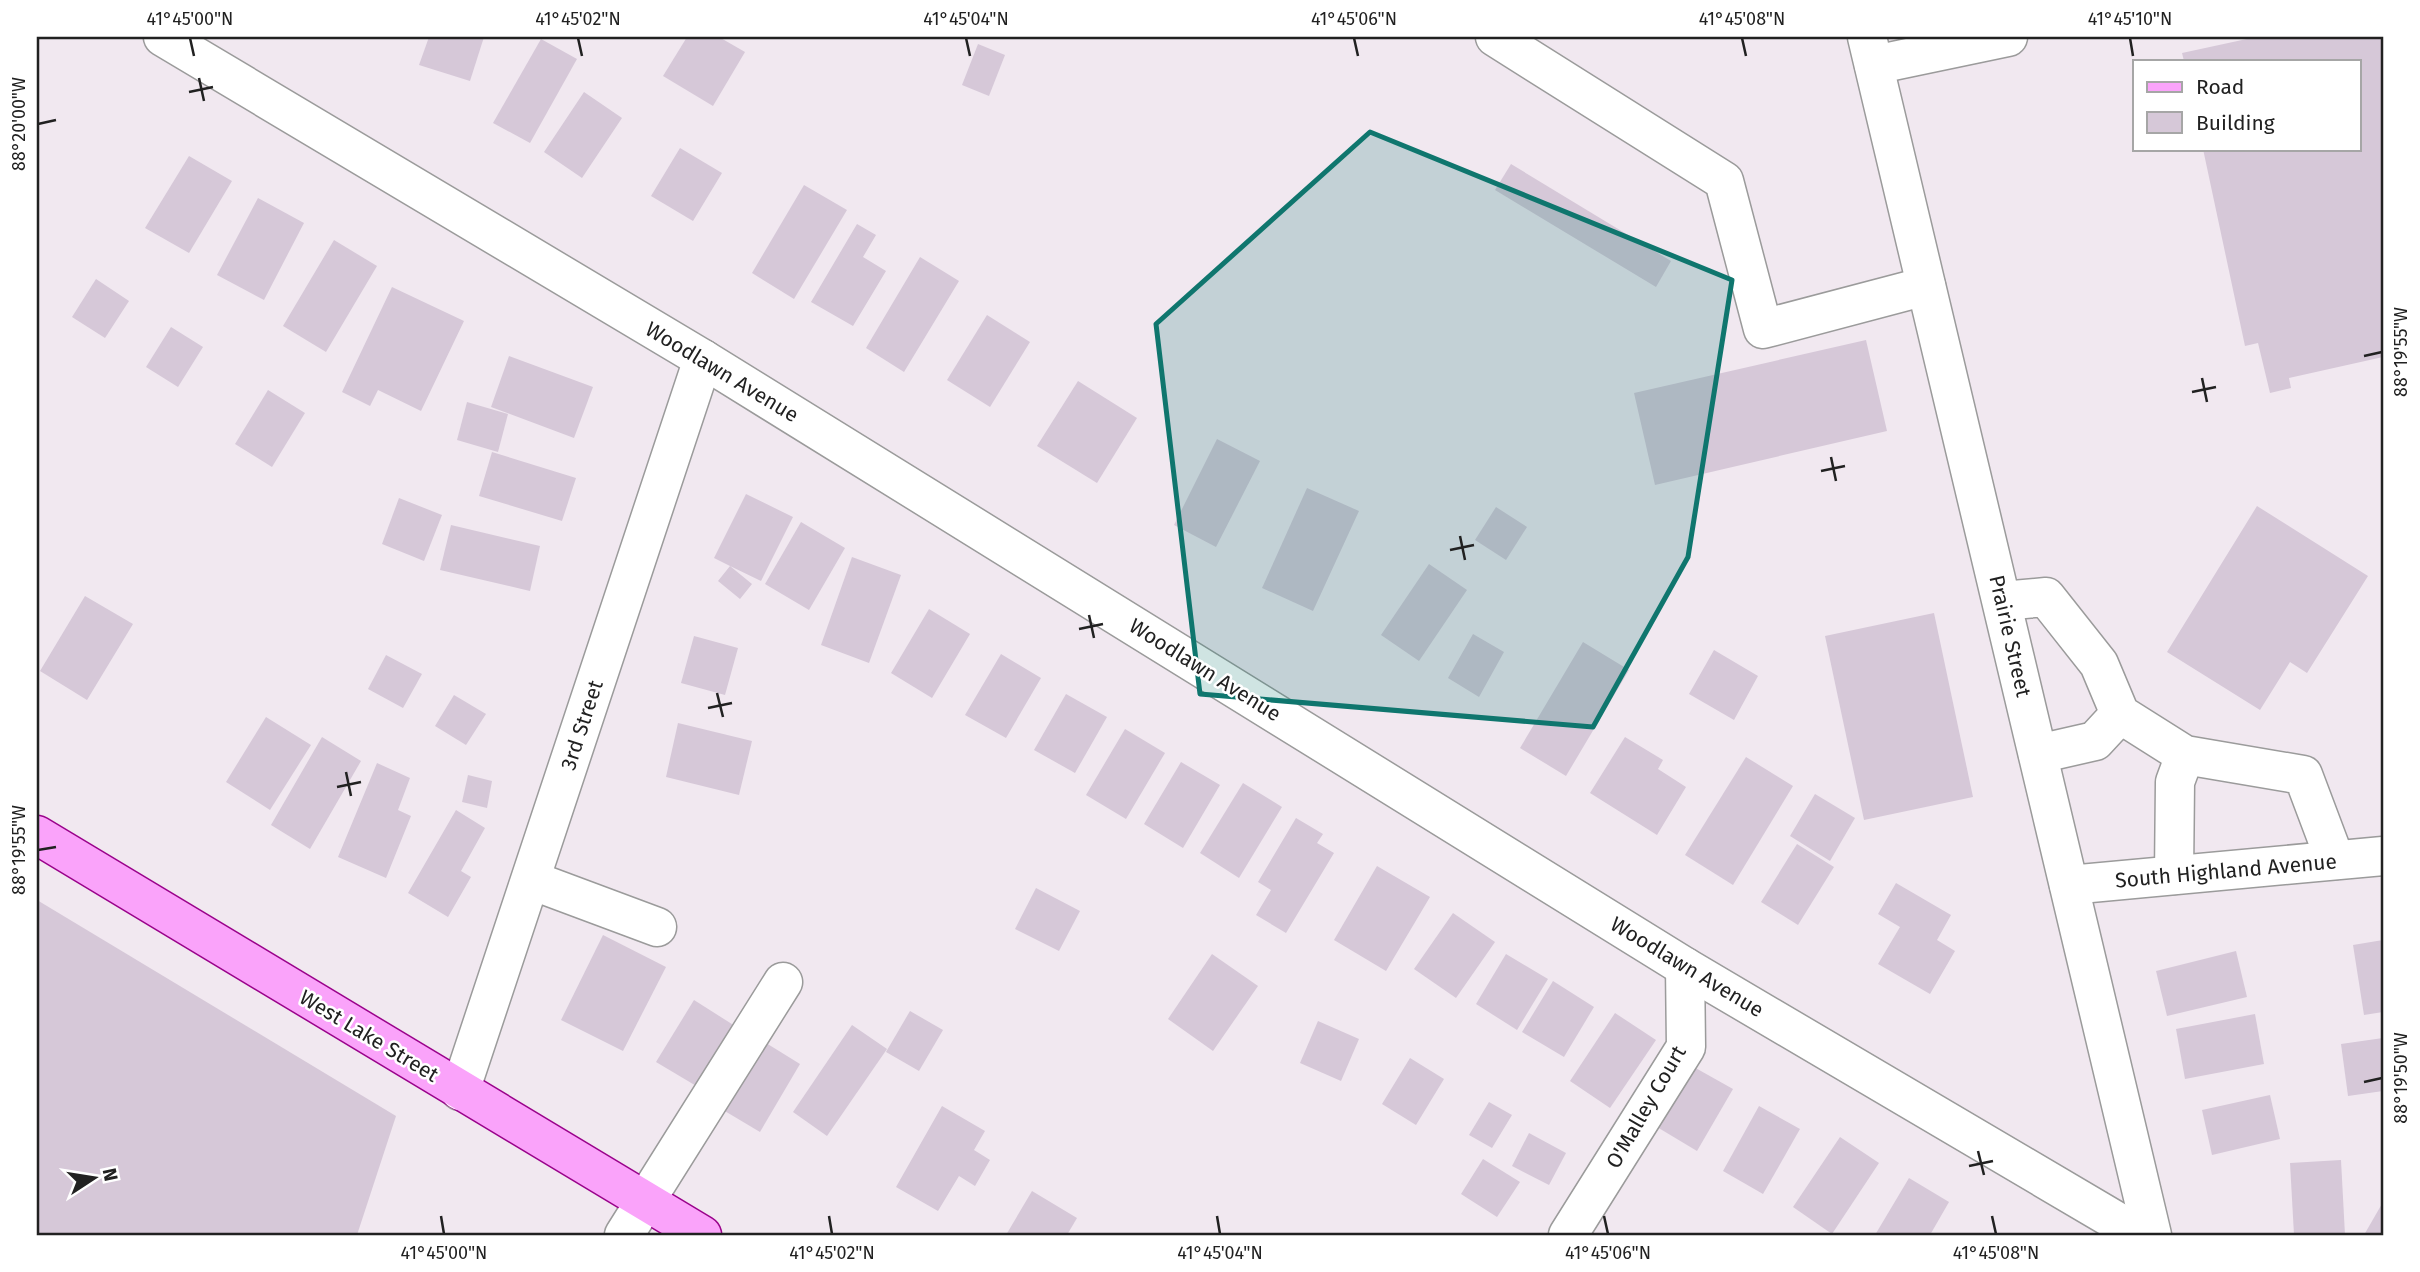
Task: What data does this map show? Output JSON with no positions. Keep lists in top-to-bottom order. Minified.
{"streets":{"main road":["West Lake Street"],"street":["Woodlawn Avenue","Prairie Street","3rd Street","South Highland Avenue","O'Malley Court"]},"crossings":[["Woodlawn Avenue","3rd Street"],["Woodlawn Avenue","O'Malley Court"],["Prairie Street","South Highland Avenue"],["3rd Street","West Lake Street"]],"legend":["Road","Building"],"north":"right","coordinates":["41°45'00\"N","41°45'02\"N","41°45'04\"N","41°45'06\"N","41°45'08\"N","41°45'10\"N","88°20'00\"W","88°19'55\"W","88°19'50\"W"]}
